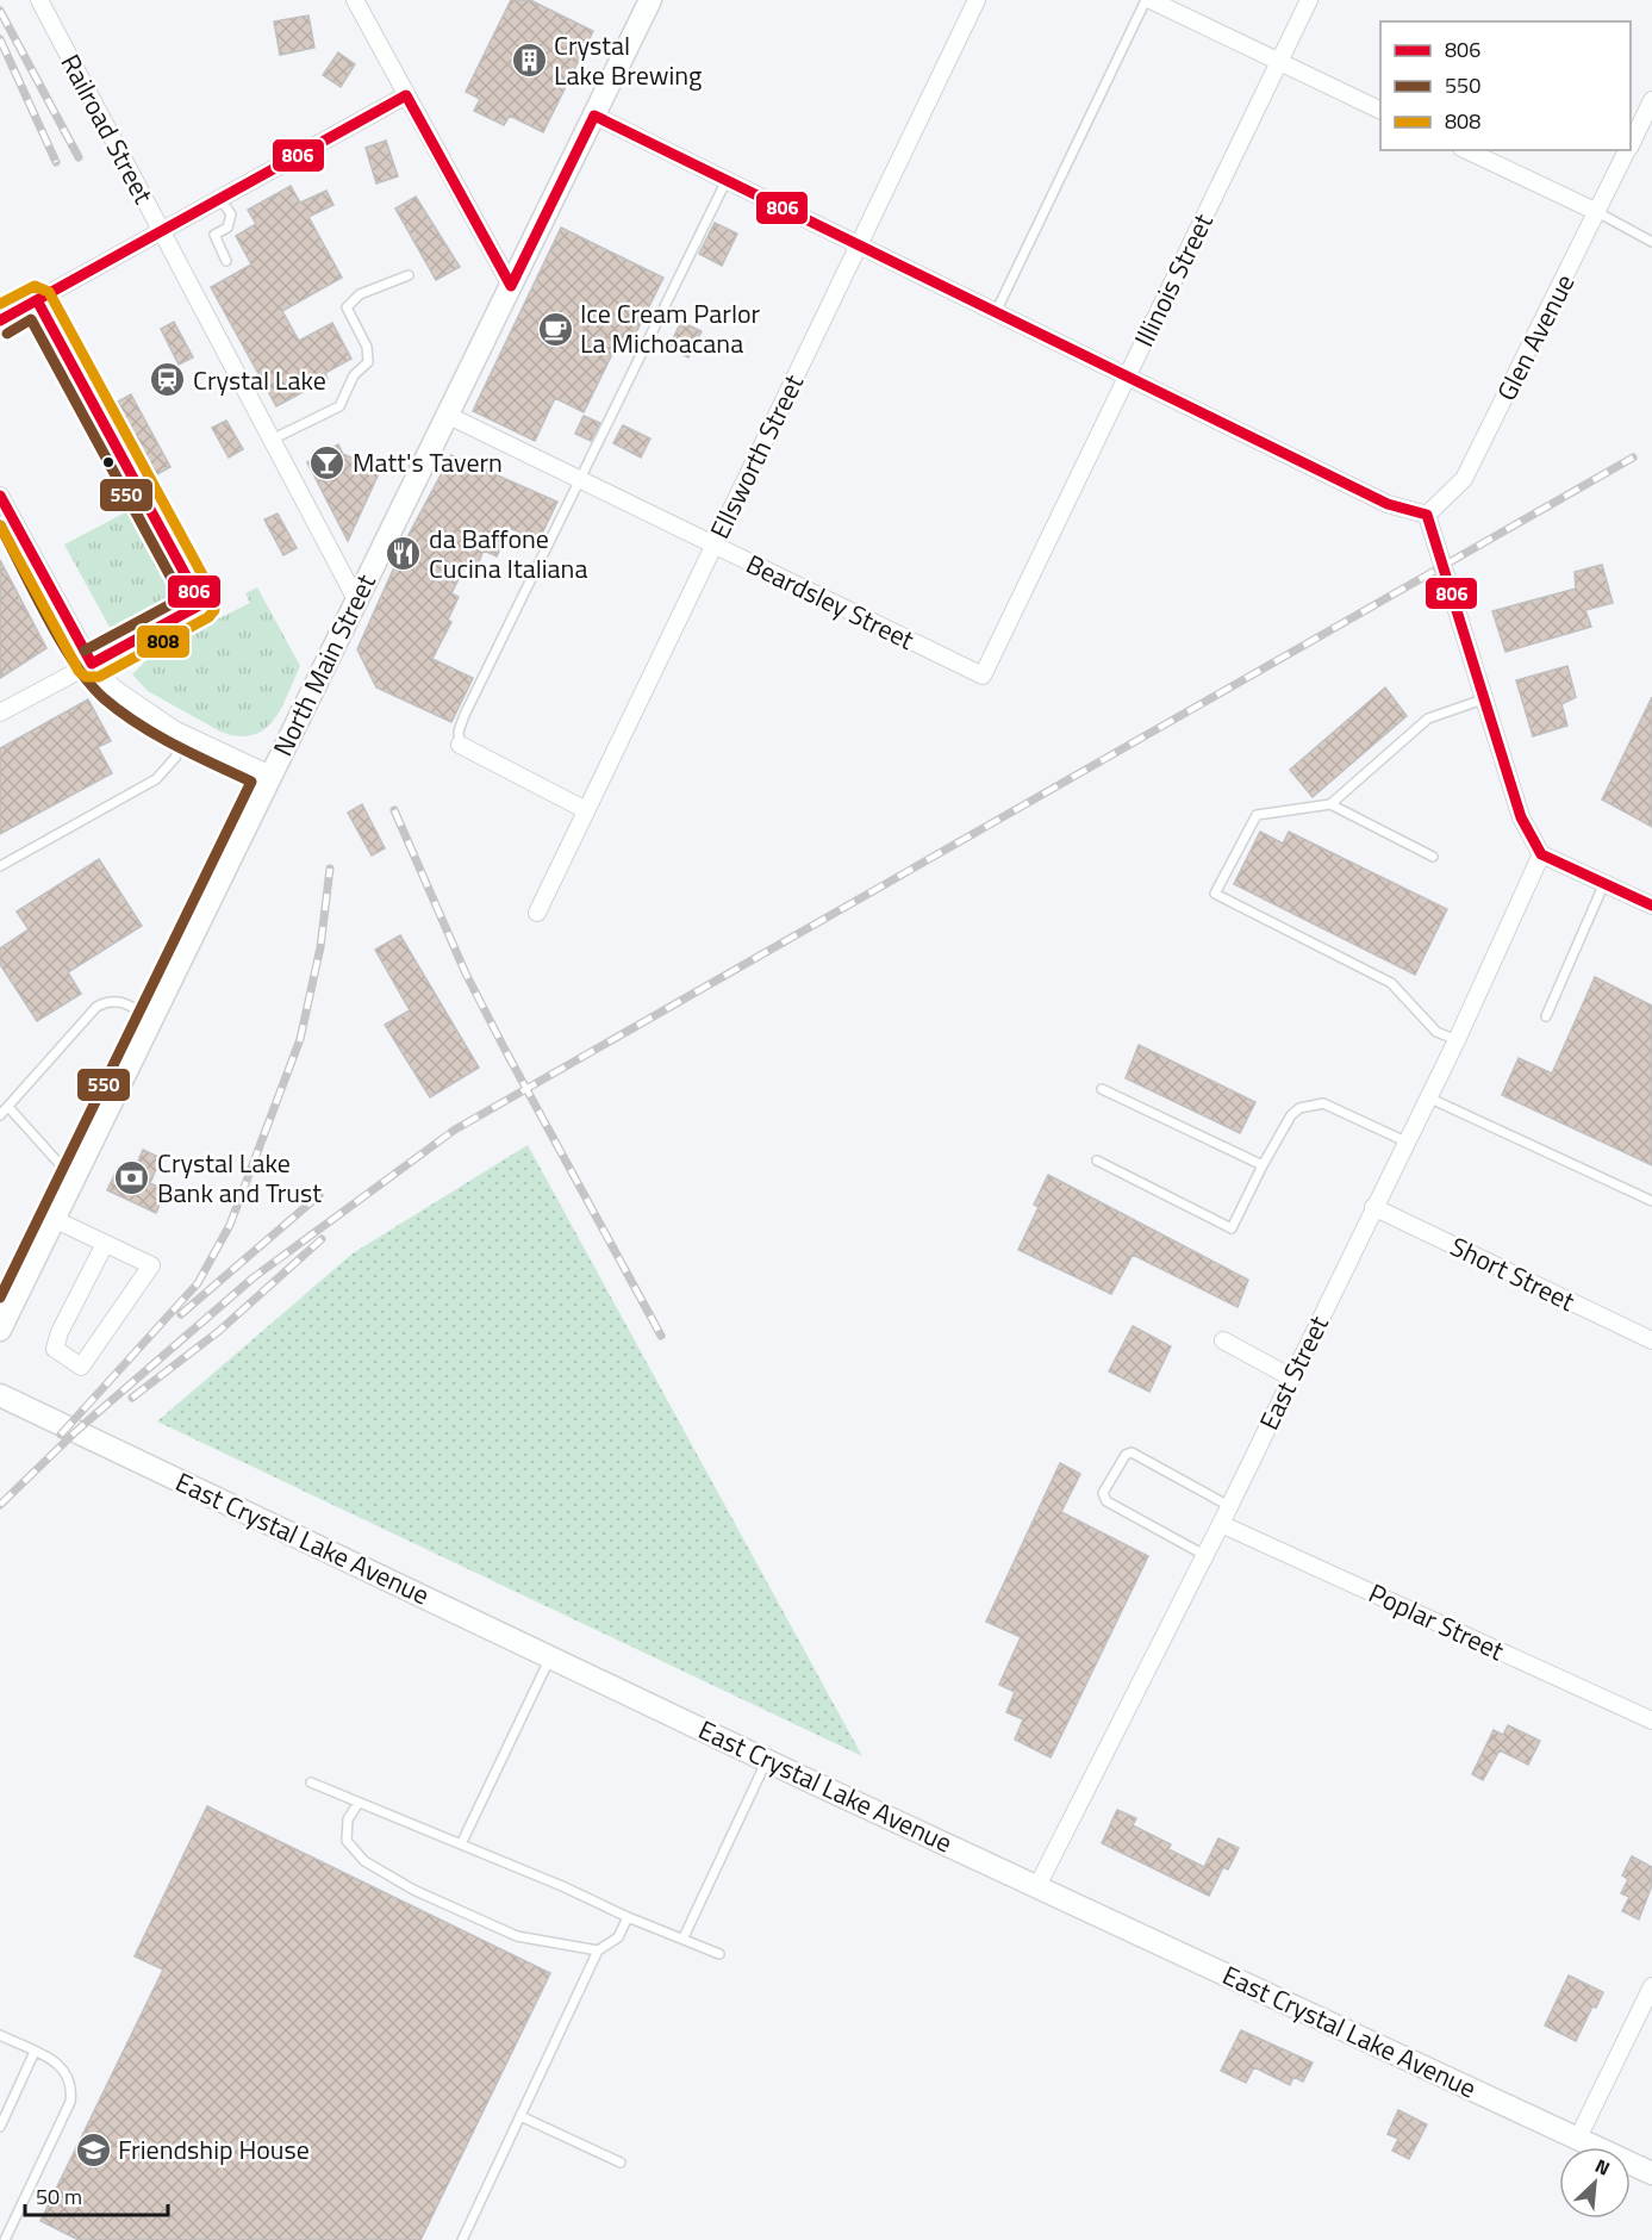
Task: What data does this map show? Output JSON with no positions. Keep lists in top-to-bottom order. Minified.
{"streets":{"street":["Railroad Street","Illinois Street","Glen Avenue","Ellsworth Street","Beardsley Street","North Main Street","Short Street","East Street","East Crystal Lake Avenue","Poplar Street"]},"crossings":[["Railroad Street","North Main Street"],["Illinois Street","Beardsley Street"],["Ellsworth Street","Beardsley Street"],["Beardsley Street","North Main Street"],["Short Street","East Street"],["East Street","East Crystal Lake Avenue"],["East Street","Poplar Street"]],"places":{"building":["Crystal Lake Brewing"],"cafe":["Ice Cream Parlor La Michoacana"],"station":["Crystal Lake"],"bar":["Matt's Tavern"],"restaurant":["da Baffone Cucina Italiana"],"bank":["Crystal Lake Bank and Trust"],"school or university":["Friendship House"]},"lines":["transit line 806","transit line 808","transit line 550"],"legend":["806","550","808"],"scale_bar":"50 m","north":"top right"}
